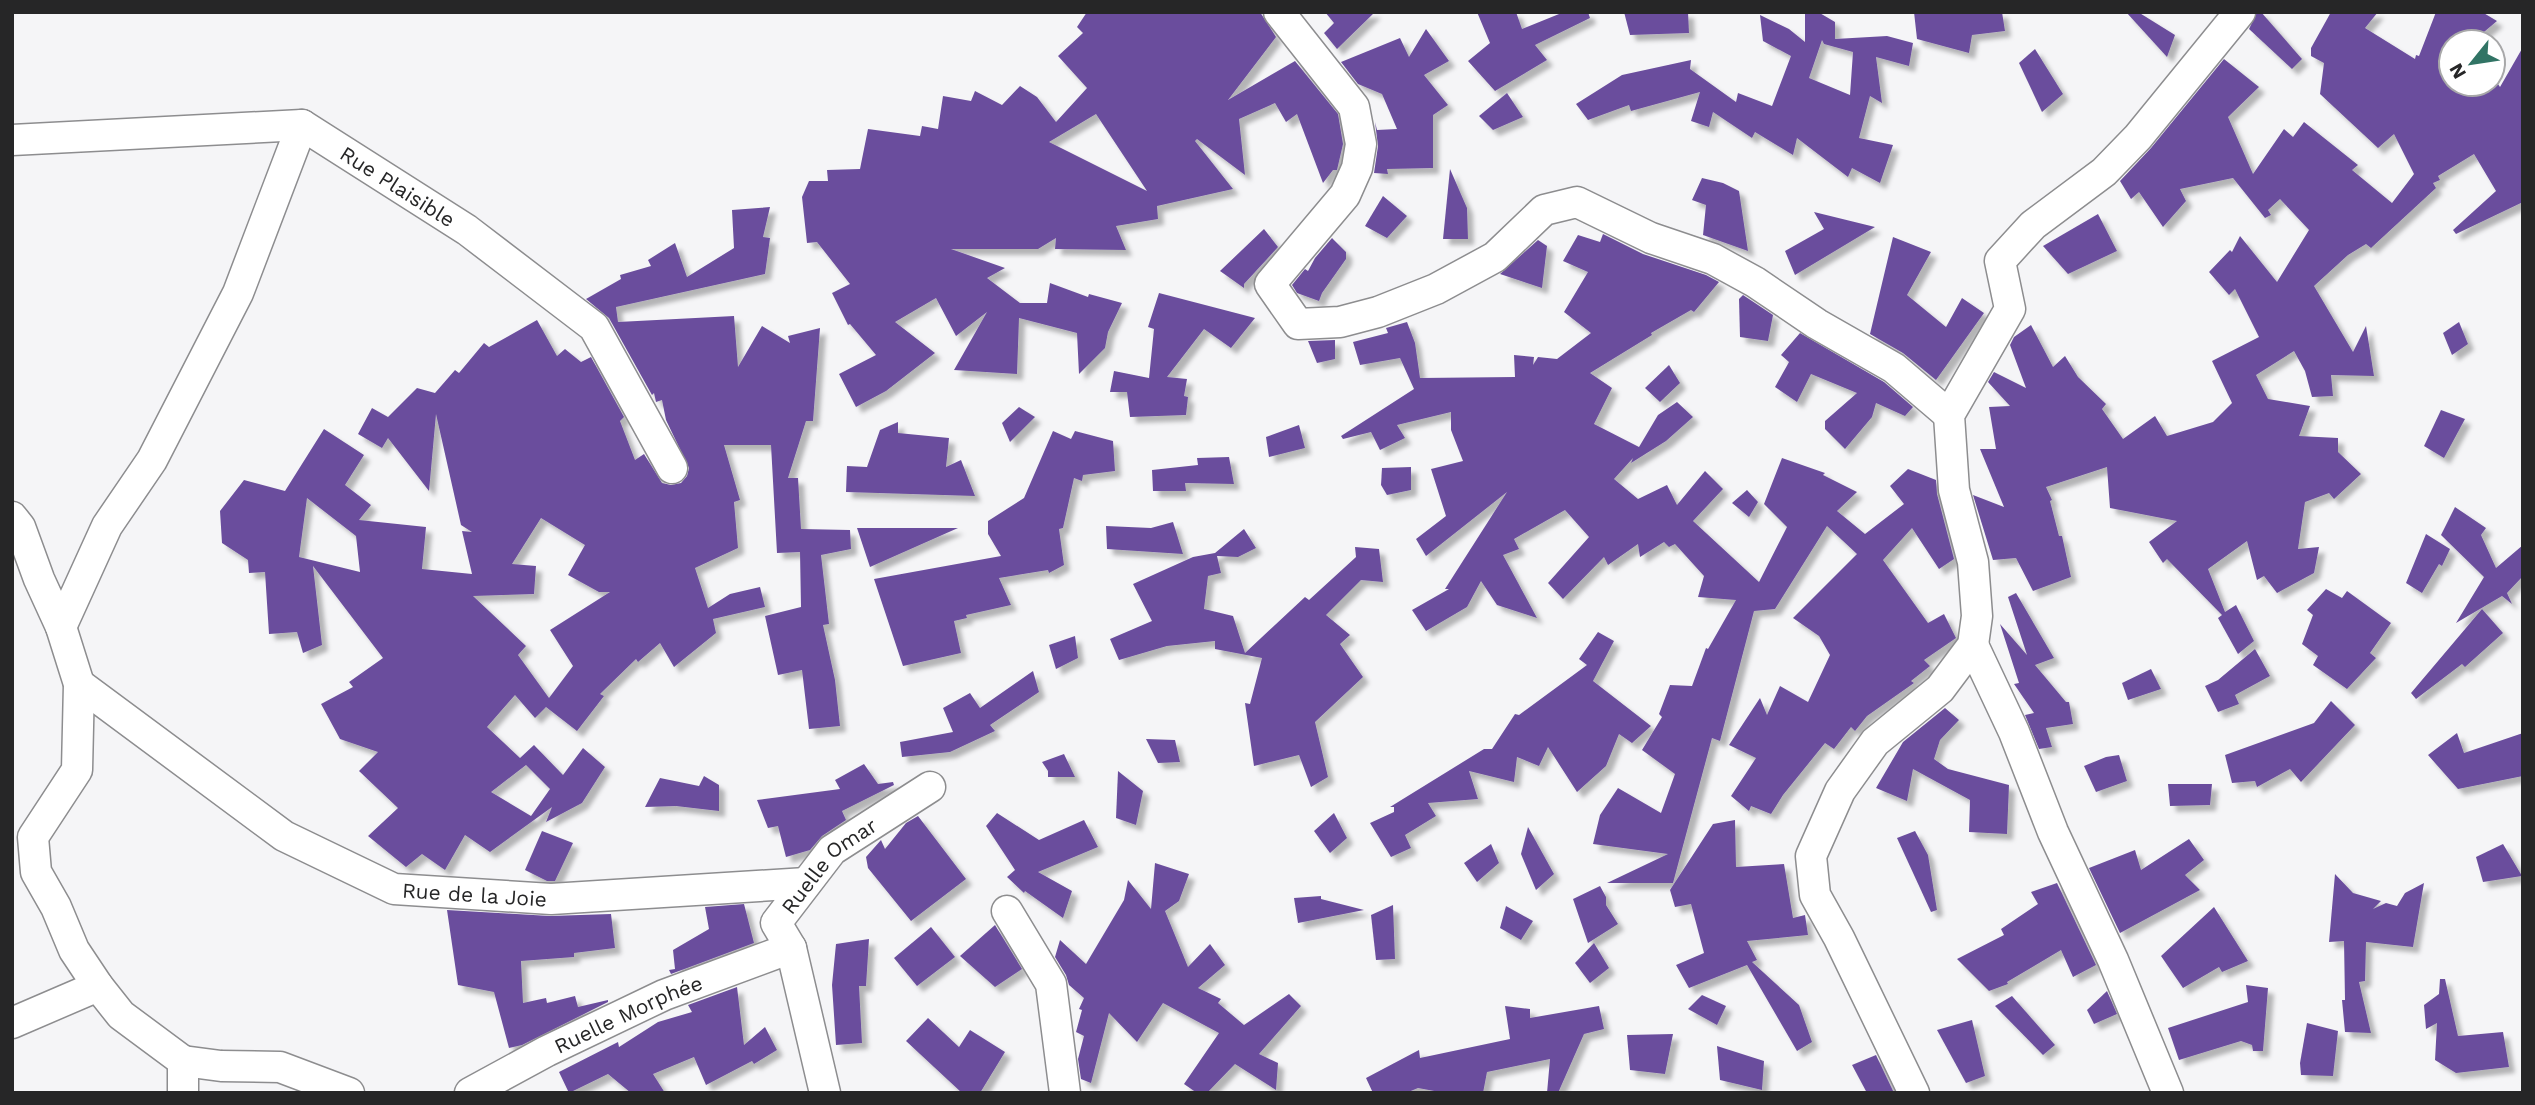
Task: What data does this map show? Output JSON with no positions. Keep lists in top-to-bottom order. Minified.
{"streets":{"street":["Rue Plaisible","Ruelle Omar","Rue de la Joie","Ruelle Morphée"]},"crossings":[["Ruelle Omar","Rue de la Joie"],["Ruelle Omar","Ruelle Morphée"]],"north":"bottom left"}
